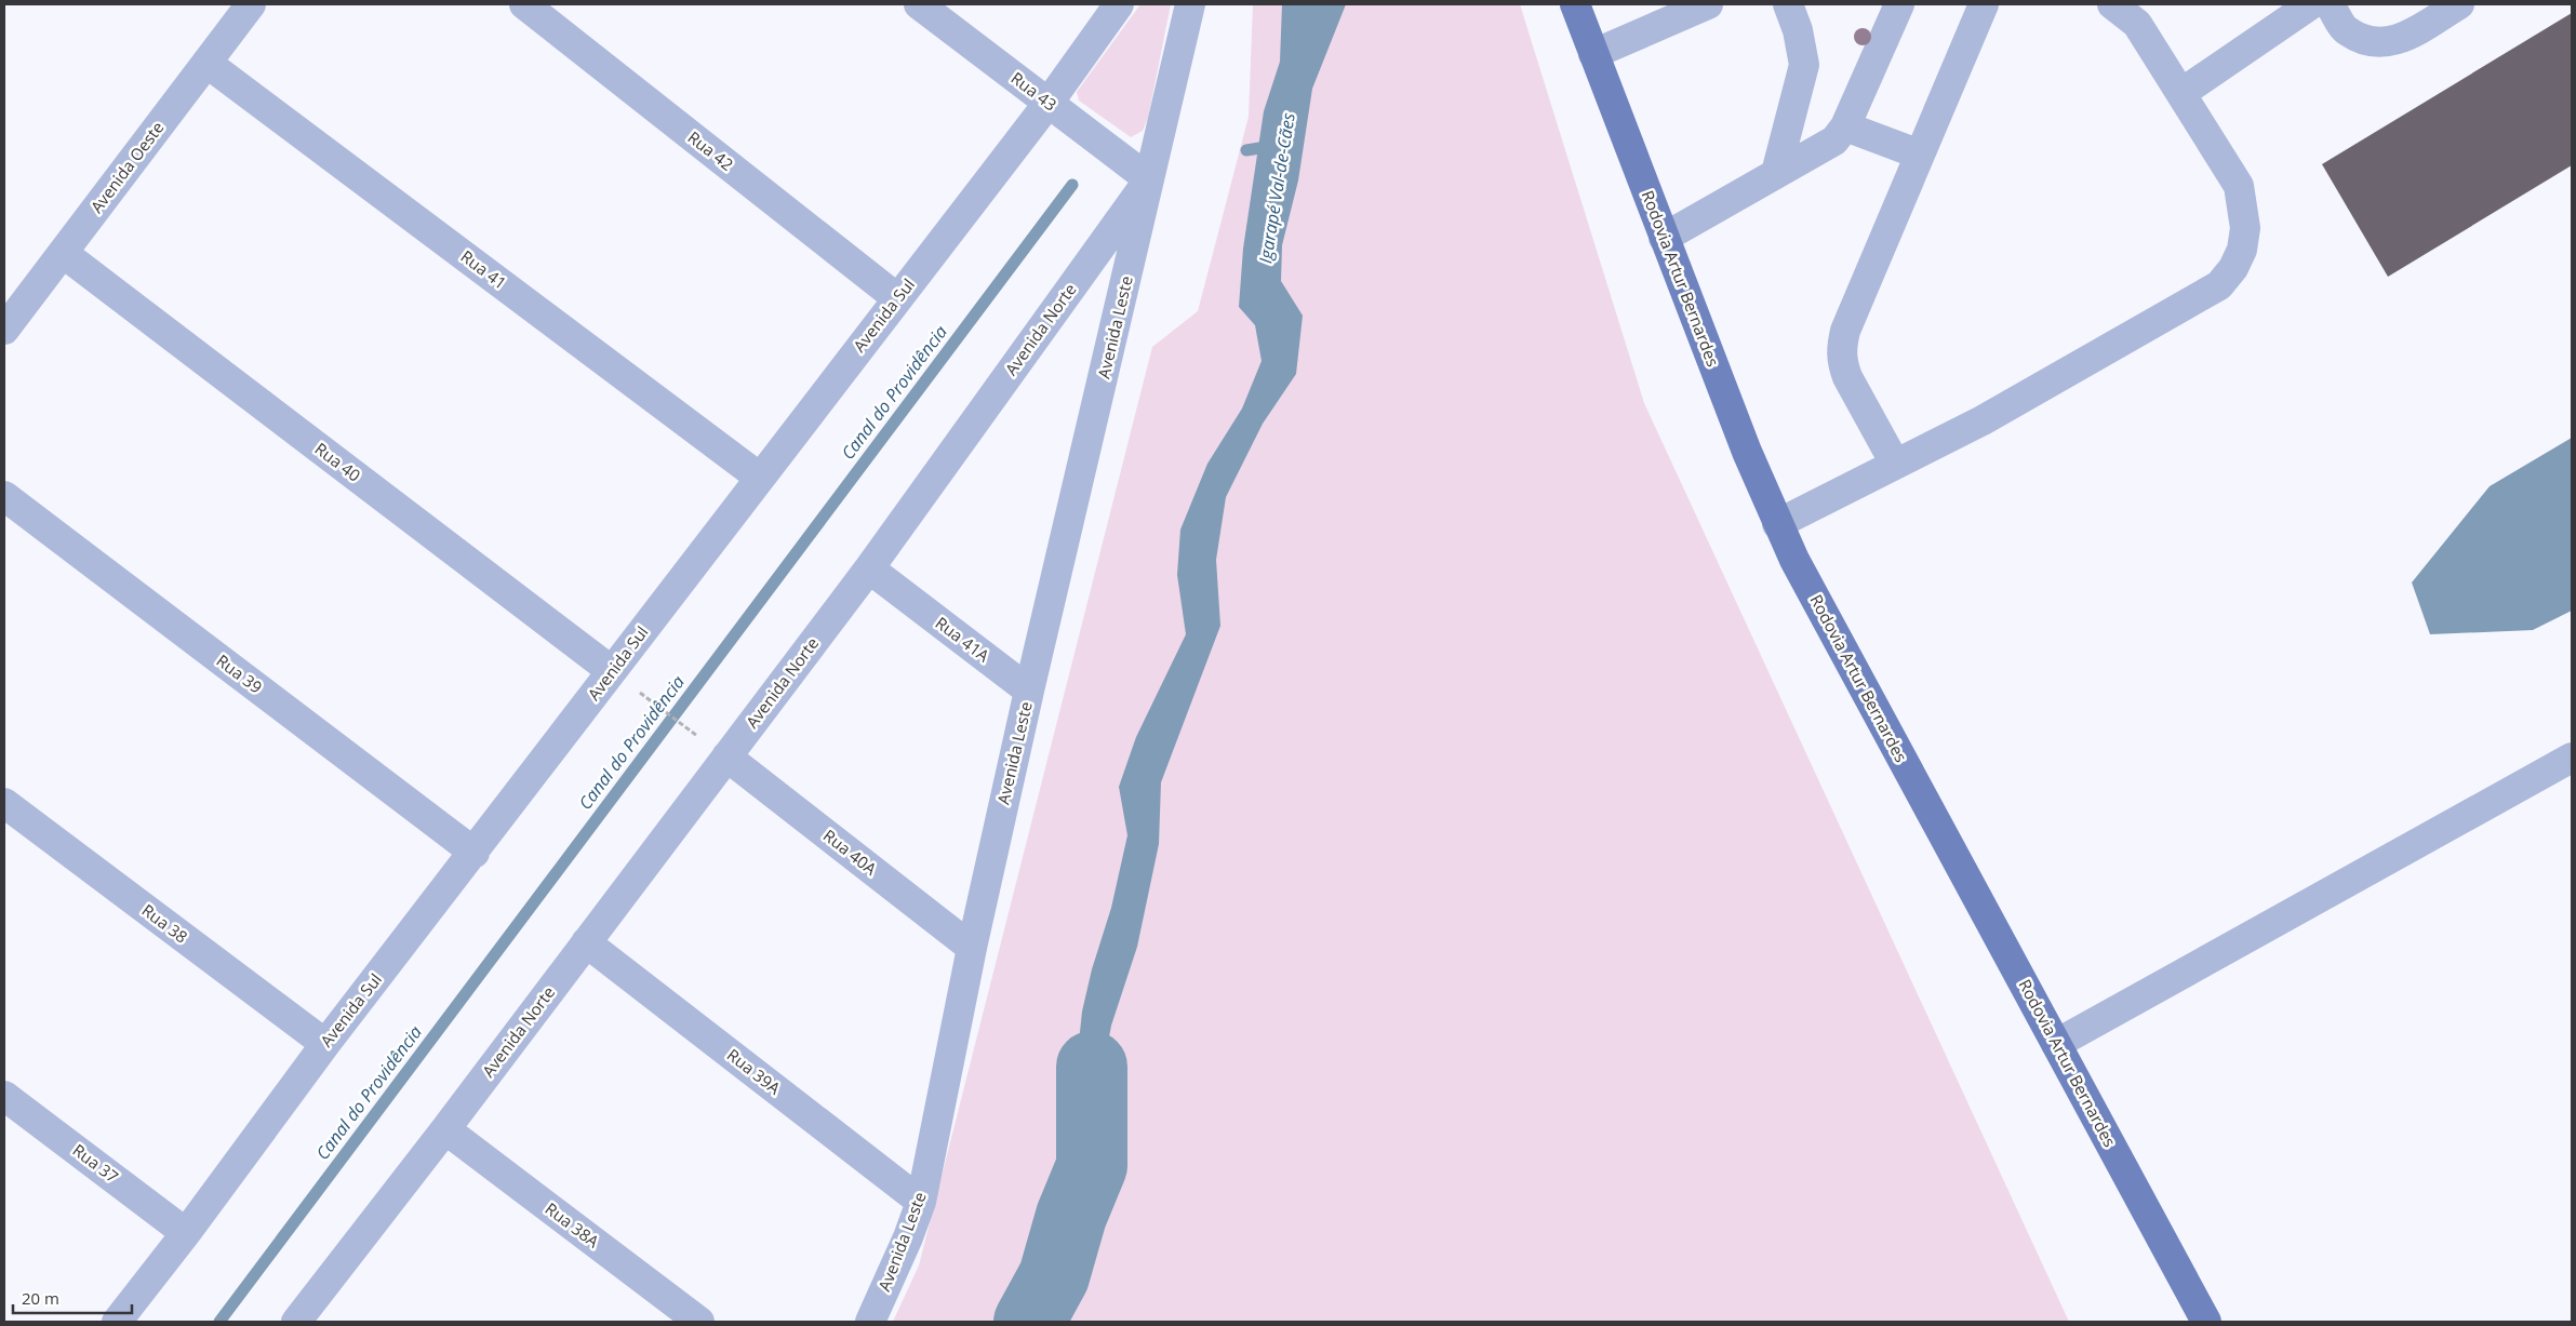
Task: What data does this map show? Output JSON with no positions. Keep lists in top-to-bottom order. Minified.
{"streets":{"main road":["Rodovia Artur Bernardes"],"street":["Rua 43","Rua 42","Avenida Oeste","Rua 41","Avenida Sul","Avenida Leste","Avenida Norte","Rua 40","Rua 41A","Rua 39","Rua 40A","Rua 38","Rua 39A","Rua 37","Rua 38A"]},"crossings":[["Rua 43","Avenida Sul"],["Rua 43","Avenida Leste"],["Rua 43","Avenida Norte"],["Rua 42","Avenida Sul"],["Avenida Oeste","Rua 41"],["Avenida Oeste","Rua 40"],["Rua 41","Avenida Sul"],["Avenida Sul","Rua 40"],["Avenida Sul","Rua 39"],["Avenida Sul","Rua 38"],["Avenida Sul","Rua 37"],["Avenida Leste","Avenida Norte"],["Avenida Leste","Rua 41A"],["Avenida Leste","Rua 40A"],["Avenida Leste","Rua 39A"],["Avenida Norte","Rua 41A"],["Avenida Norte","Rua 40A"],["Avenida Norte","Rua 39A"],["Avenida Norte","Rua 38A"]],"water":["Igarapé Val-de-Cães","Canal do Providência"],"scale_bar":"20 m"}
